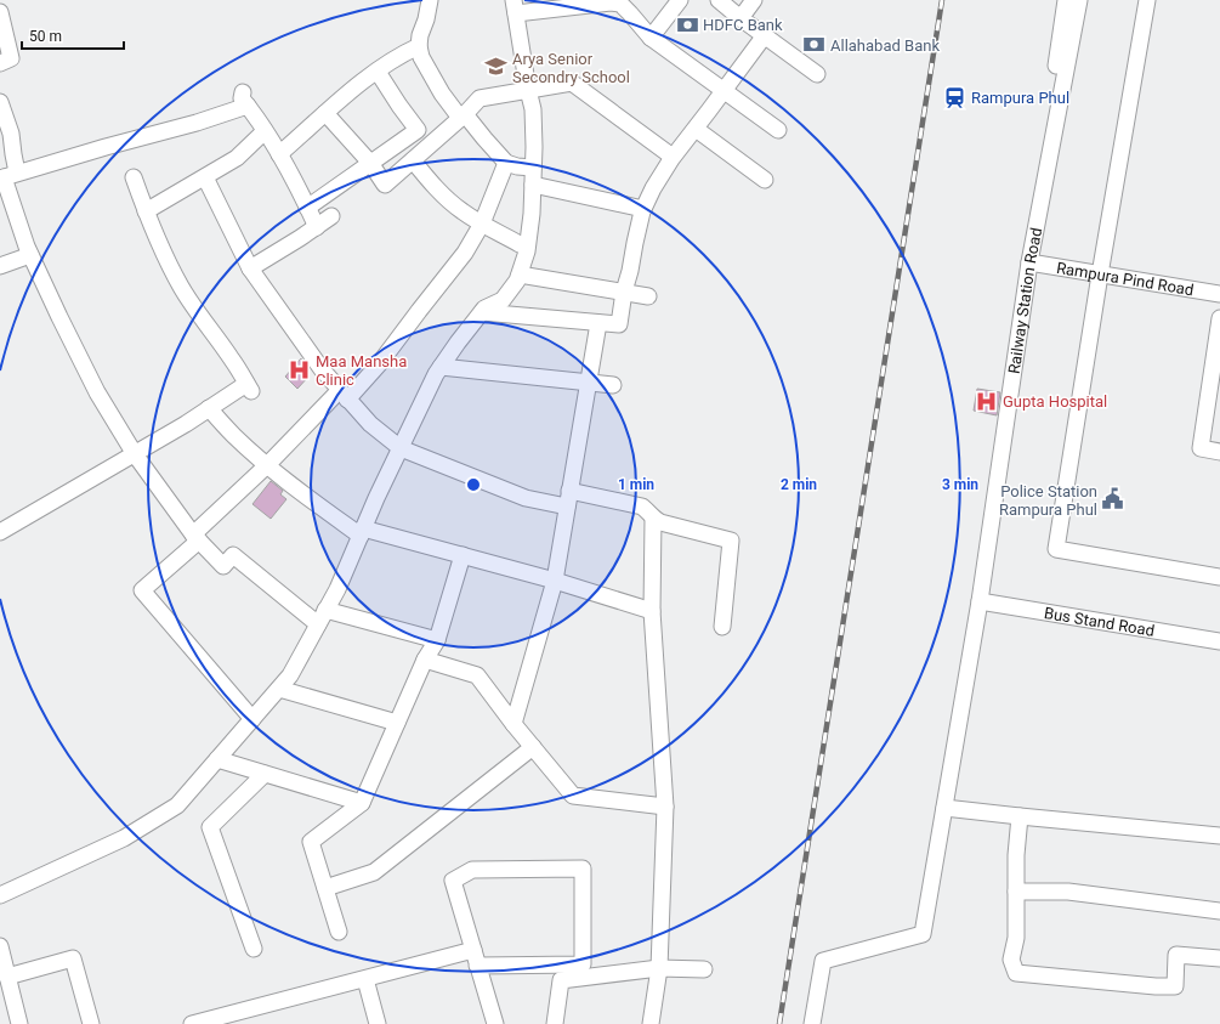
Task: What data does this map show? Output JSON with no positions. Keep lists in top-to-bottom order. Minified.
{"streets":{"street":["Rampura Pind Road","Railway Station Road","Bus Stand Road"]},"crossings":[["Rampura Pind Road","Railway Station Road"],["Railway Station Road","Bus Stand Road"]],"places":{"bank":["HDFC Bank","Allahabad Bank"],"school or university":["Arya Senior Secondry School"],"station":["Rampura Phul"],"hospital":["Maa Mansha Clinic","Gupta Hospital"],"public building":["Police Station Rampura Phul"]},"scale_bar":"50 m","rings":["1 min","2 min","3 min"]}
